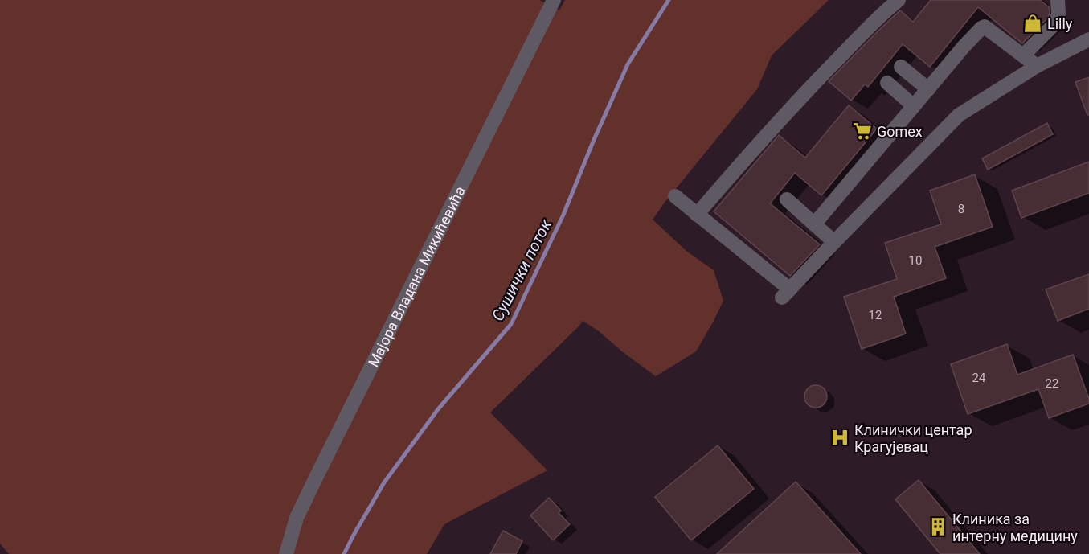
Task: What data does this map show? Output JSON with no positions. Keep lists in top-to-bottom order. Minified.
{"streets":{"street":["Мајора Владана Микићевића"]},"water":["Сушички поток"],"places":{"shop":["Lilly"],"supermarket":["Gomex"],"hospital":["Клинички центар Крагујевац"],"building":["Клиника за интерну медицину"]},"house_numbers":["8","10","12","24","22"]}
